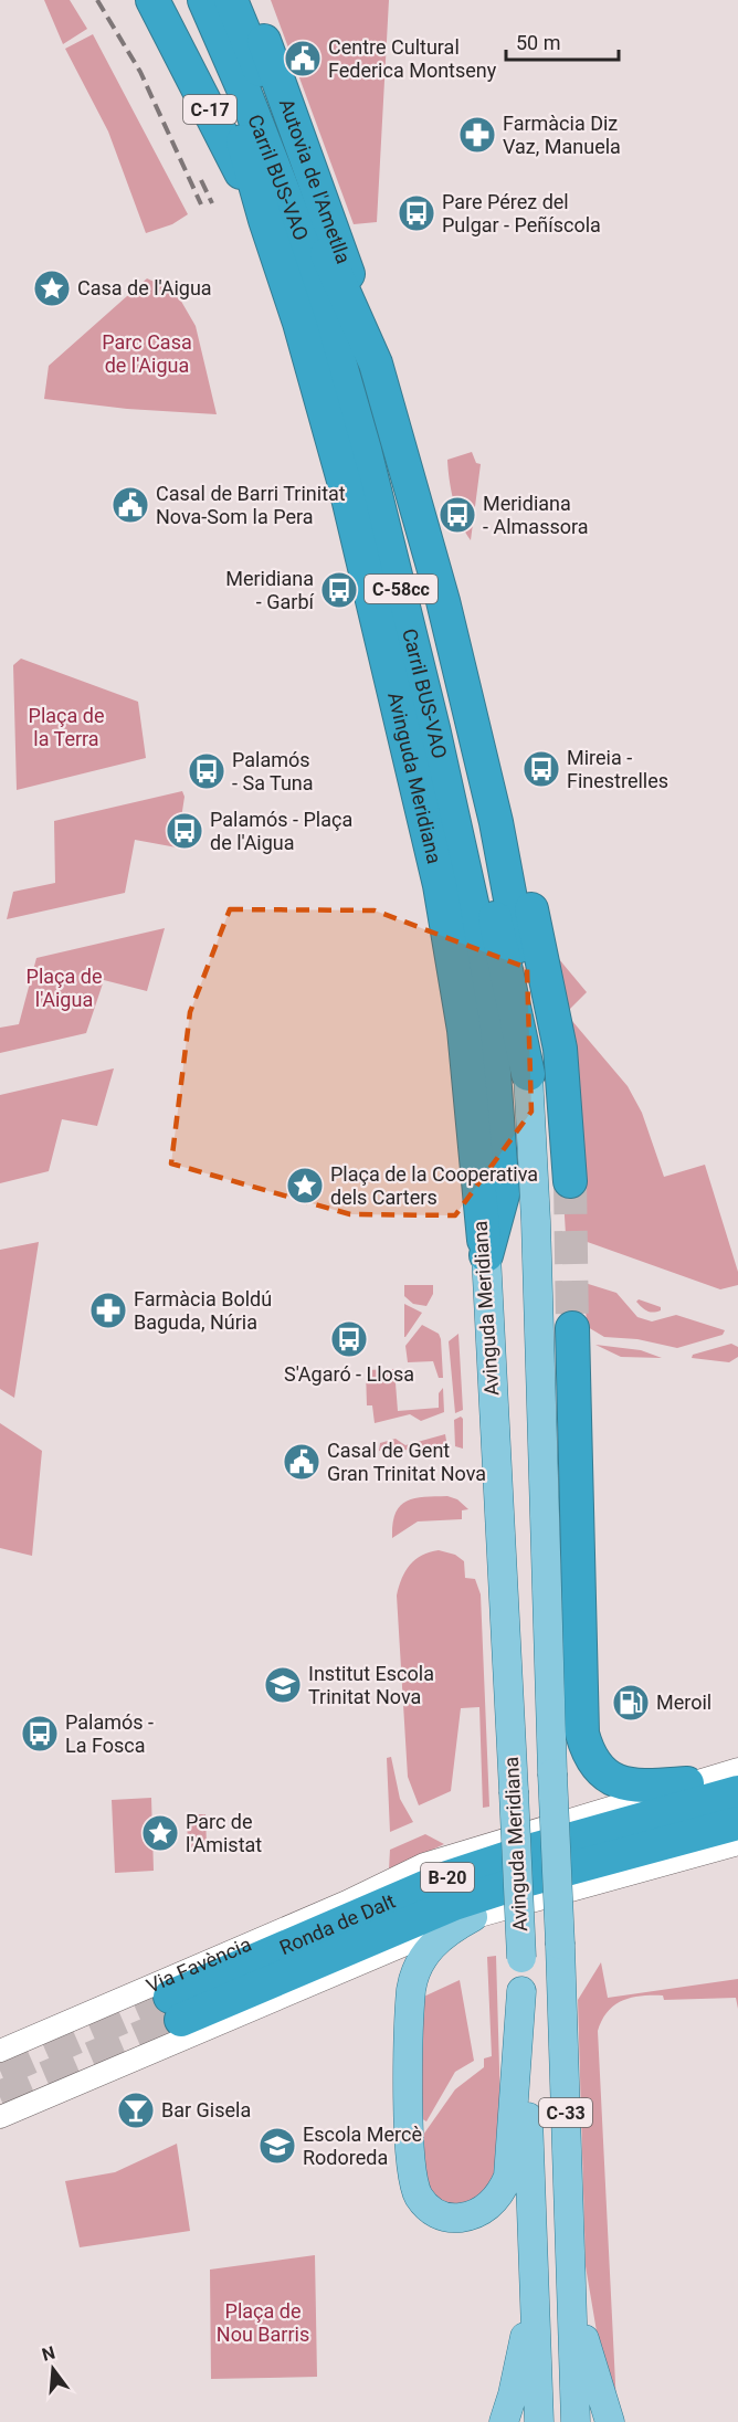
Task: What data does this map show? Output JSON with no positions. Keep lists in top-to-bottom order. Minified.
{"streets":{"highway":["C-17","Carril BUS-VAO","Autovia de l'Ametlla","C-58cc","Avinguda Meridiana","B-20","Ronda de Dalt"],"main road":["C-33"],"street":["Via Favència"]},"crossings":[["C-17","Avinguda Meridiana"],["Carril BUS-VAO","Avinguda Meridiana"]],"parks":["Parc Casa de l'Aigua","Plaça de la Terra","Plaça de l'Aigua","Plaça de Nou Barris"],"places":{"public building":["Centre Cultural Federica Montseny","Casal de Barri Trinitat Nova-Som la Pera","Casal de Gent Gran Trinitat Nova"],"pharmacy":["Farmàcia Diz Vaz, Manuela","Farmàcia Boldú Baguda, Núria"],"bus stop":["Pare Pérez del Pulgar - Peñíscola","Meridiana - Almassora","Meridiana - Garbí","Mireia - Finestrelles","Palamós - Sa Tuna","Palamós - Plaça de l'Aigua","S'Agaró - Llosa","Palamós - La Fosca"],"place":["Casa de l'Aigua","Plaça de la Cooperativa dels Carters","Parc de l'Amistat"],"school or university":["Institut Escola Trinitat Nova","Escola Mercè Rodoreda"],"fuel station":["Meroil"],"bar":["Bar Gisela"]},"scale_bar":"50 m","north":"top"}
